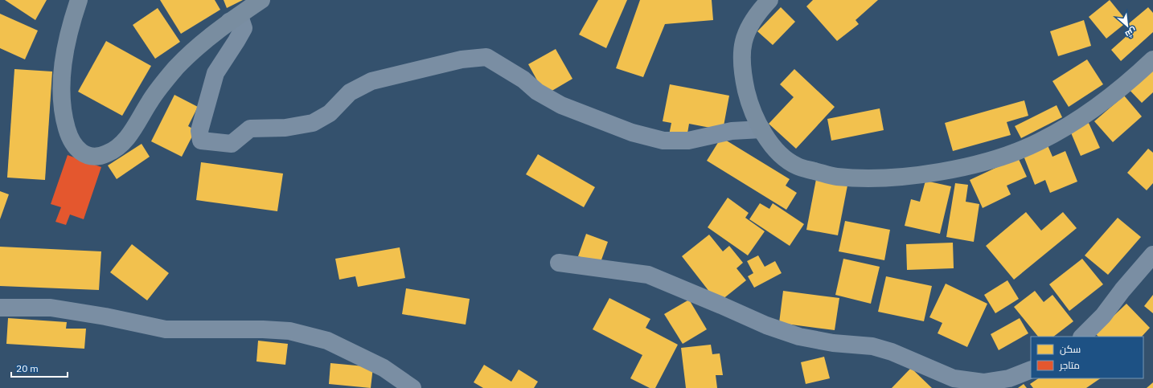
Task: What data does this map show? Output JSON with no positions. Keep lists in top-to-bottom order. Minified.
{"legend":["سكن","متاجر"],"scale_bar":"20 m","north":"bottom right"}
